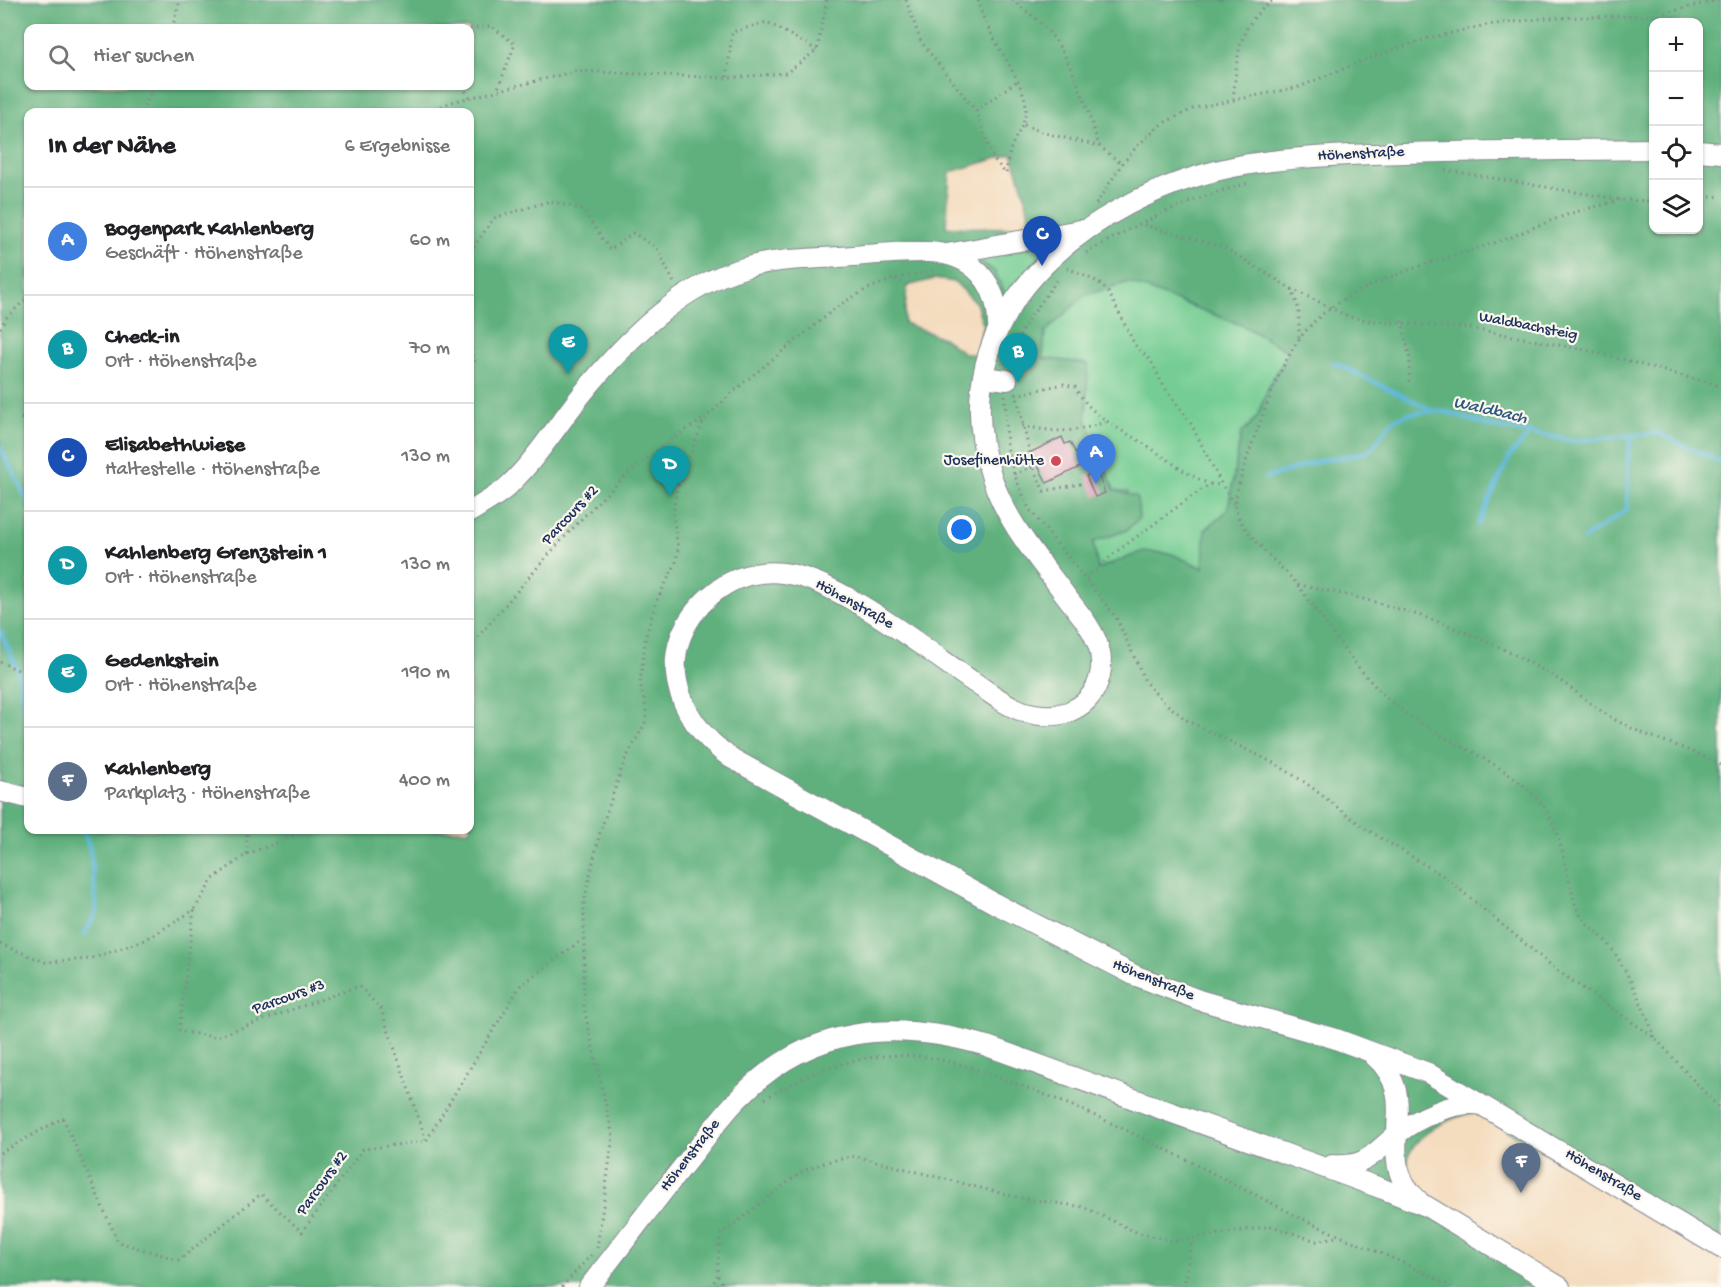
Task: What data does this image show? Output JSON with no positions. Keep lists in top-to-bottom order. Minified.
{"streets":{"street":["Höhenstraße"],"path":["Waldbachsteig","Parcours #2","Parcours #3"]},"crossings":[["Parcours #2","Parcours #3"]],"water":["Waldbach"],"places":["Josefinenhütte"],"page":{"map_buttons":["+","−"],"search":"Hier suchen","heading":["In der Nähe","6 Ergebnisse"],"list":[{"mark":"A","name":"Bogenpark Kahlenberg","note":"Geschäft · Höhenstraße","value":"60 m"},{"mark":"B","name":"Check-in","note":"Ort · Höhenstraße","value":"70 m"},{"mark":"C","name":"Elisabethwiese","note":"Haltestelle · Höhenstraße","value":"130 m"},{"mark":"D","name":"Kahlenberg Grenzstein 1","note":"Ort · Höhenstraße","value":"130 m"},{"mark":"E","name":"Gedenkstein","note":"Ort · Höhenstraße","value":"190 m"},{"mark":"F","name":"Kahlenberg","note":"Parkplatz · Höhenstraße","value":"400 m"}],"pins":["C","E","B","A","D","F"]}}
